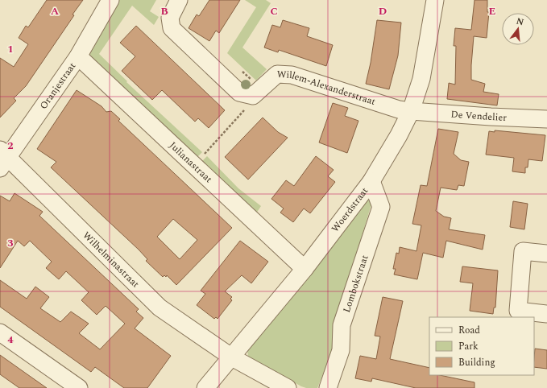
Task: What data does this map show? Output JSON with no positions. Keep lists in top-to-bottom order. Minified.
{"streets":{"street":["Oranjestraat","Willem-Alexanderstraat","De Vendelier","Julianastraat","Woerdstraat","Wilhelminastraat","Lombokstraat"]},"crossings":[["Oranjestraat","Julianastraat"],["Oranjestraat","Wilhelminastraat"],["Willem-Alexanderstraat","De Vendelier"],["Willem-Alexanderstraat","Woerdstraat"],["De Vendelier","Woerdstraat"],["Julianastraat","Woerdstraat"],["Woerdstraat","Wilhelminastraat"],["Woerdstraat","Lombokstraat"]],"legend":["Road","Park","Building"],"north":"top","grid":{"columns":["A","B","C","D","E"],"rows":["1","2","3","4"]}}
